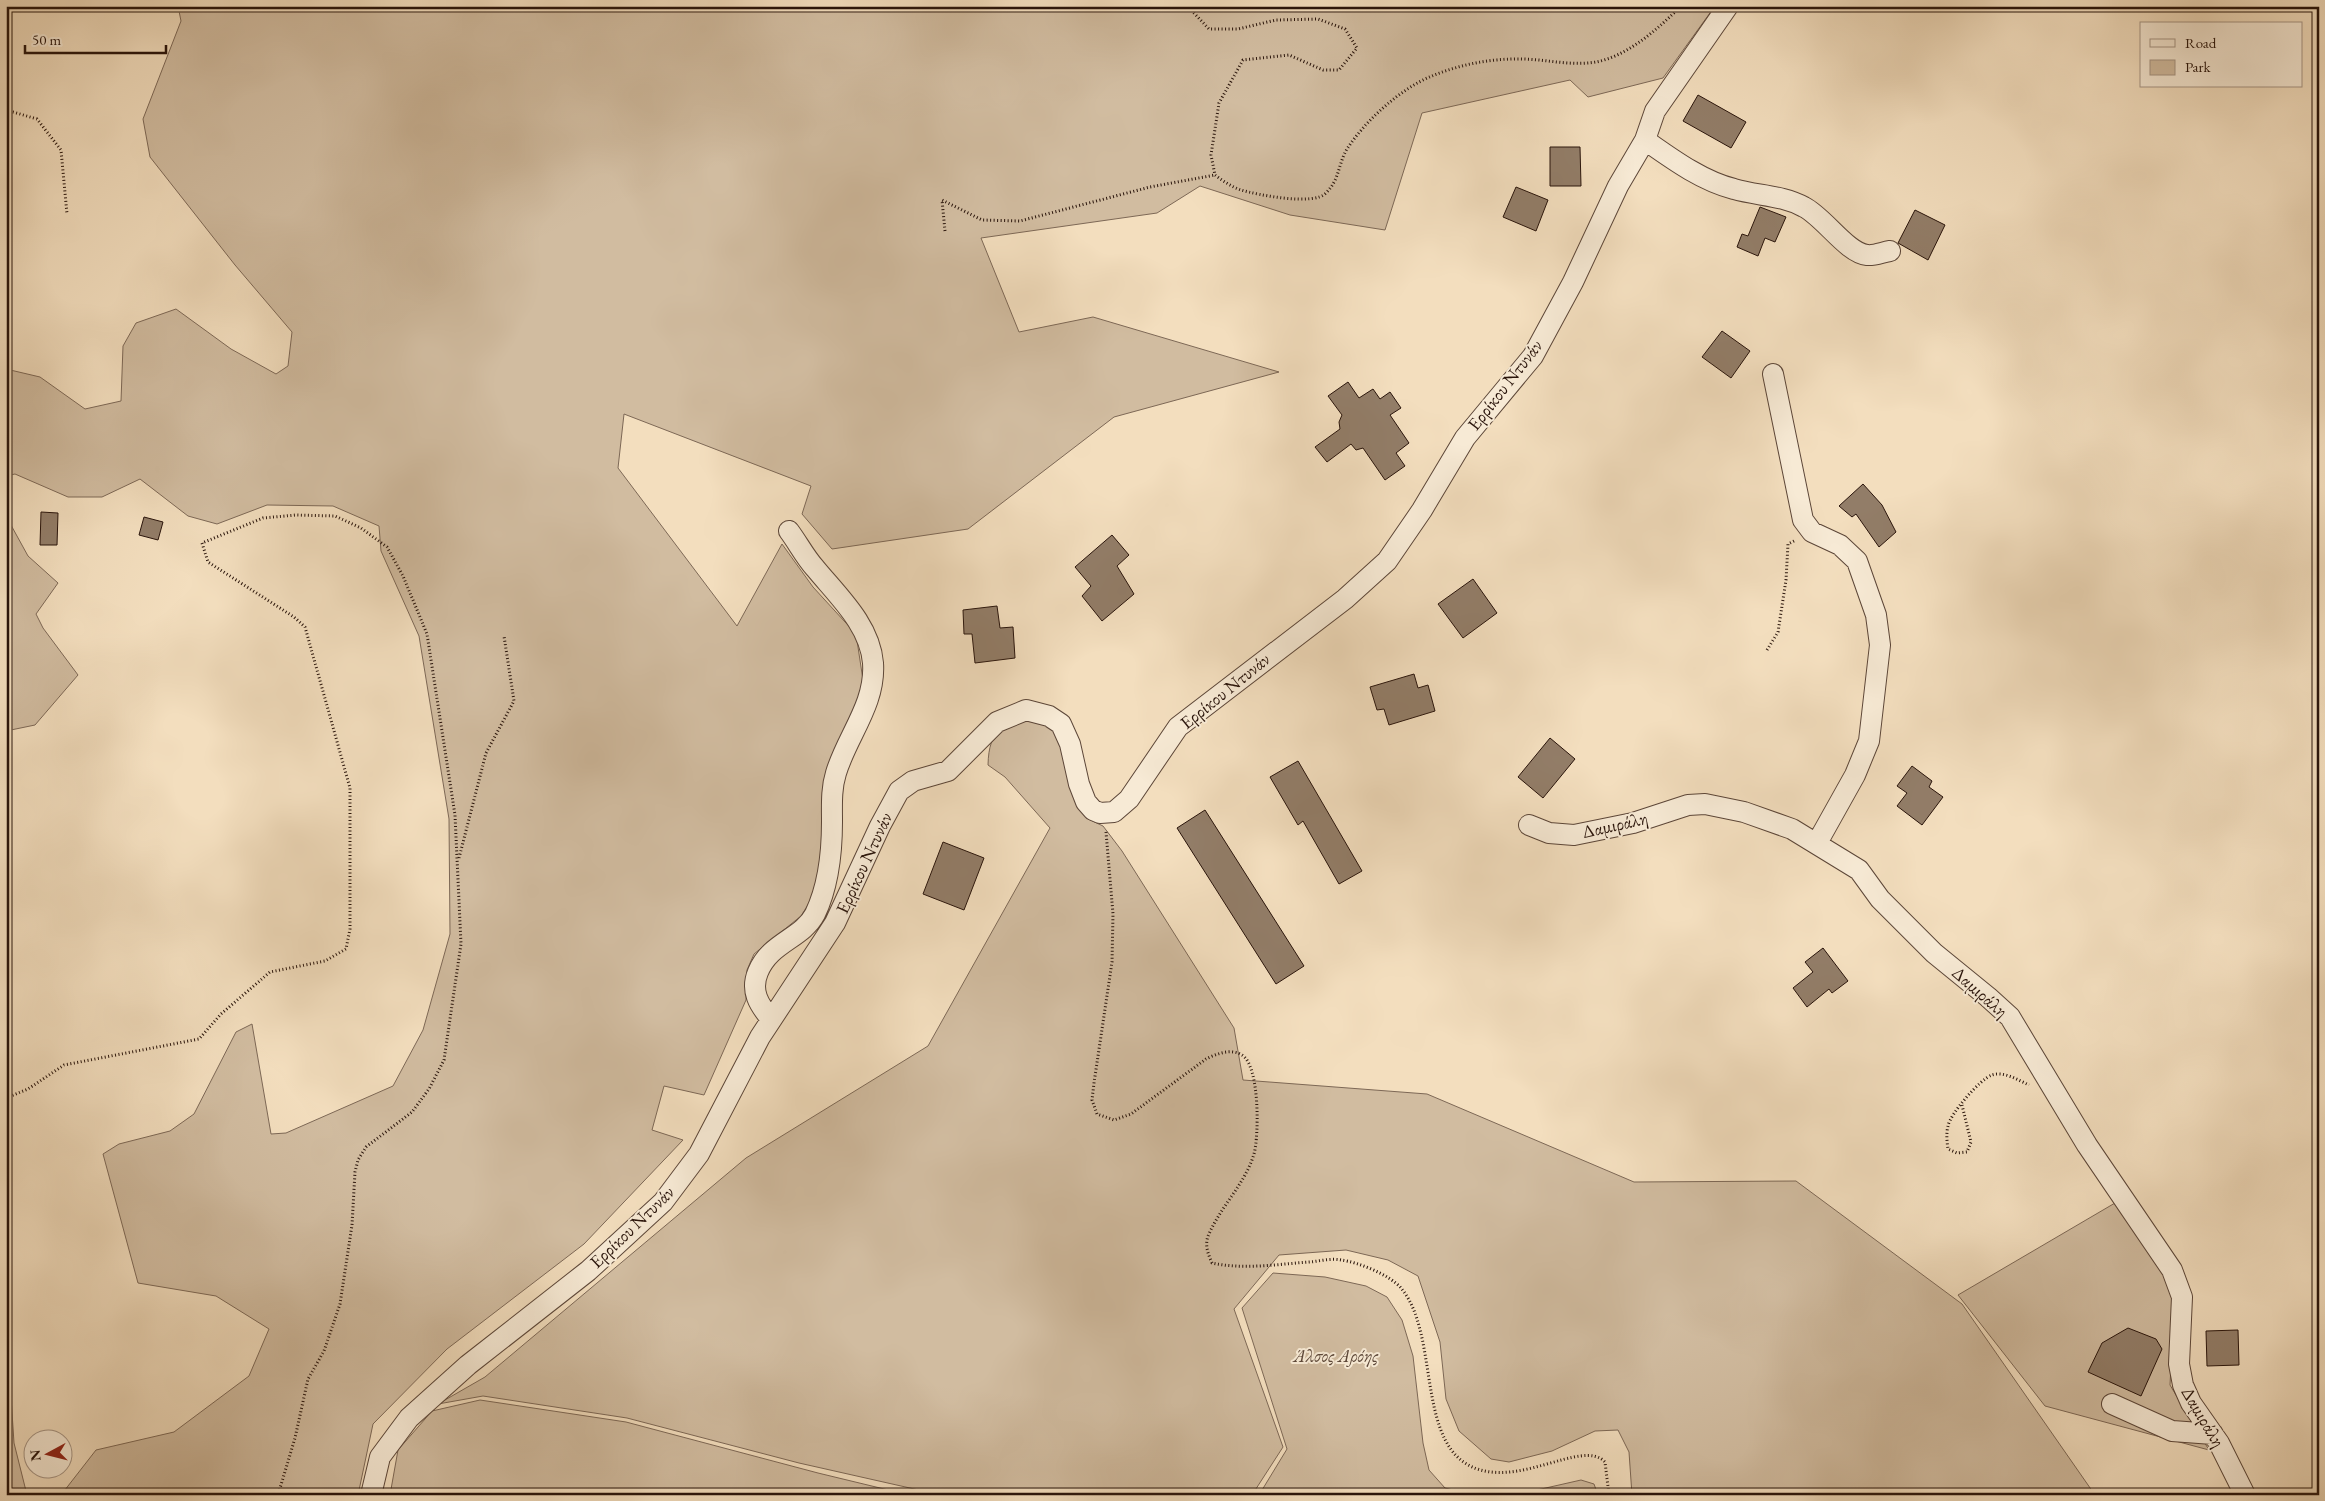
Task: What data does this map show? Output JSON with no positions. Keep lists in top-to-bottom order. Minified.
{"streets":{"street":["Ερρίκου Ντυνάν","Δαμιράλη"]},"parks":["Άλσος Αρόης"],"legend":["Road","Park"],"scale_bar":"50 m","north":"left"}
